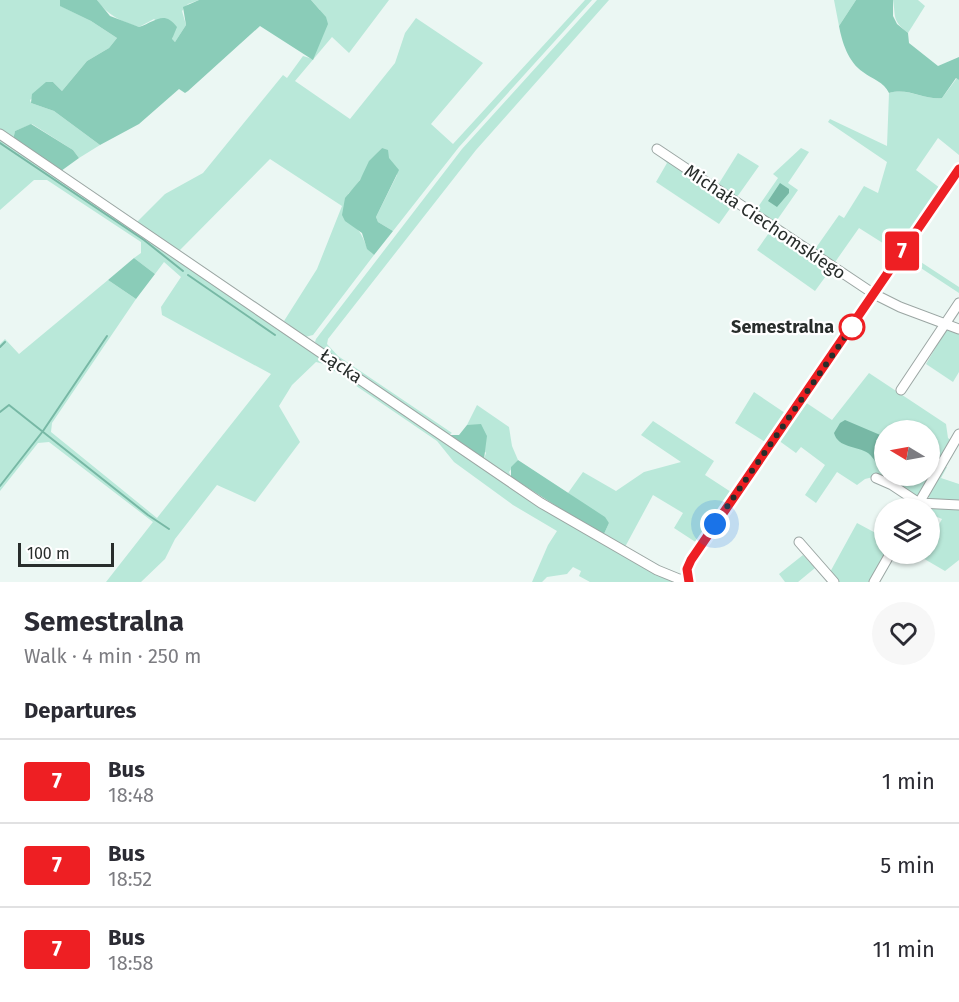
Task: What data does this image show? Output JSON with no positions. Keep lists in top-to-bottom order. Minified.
{"streets":{"street":["Michała Ciechomskiego","Łącka"]},"places":["Semestralna"],"lines":["bus line 7"],"scale_bar":"100 m","north":"left","page":{"on_map":"7","scale":"100 m","heading":[["Semestralna","Walk · 4 min · 250 m"],"Departures"],"list":[{"mark":"7","name":"Bus","note":"18:48","value":"1 min"},{"mark":"7","name":"Bus","note":"18:52","value":"5 min"},{"mark":"7","name":"Bus","note":"18:58","value":"11 min"}]}}
